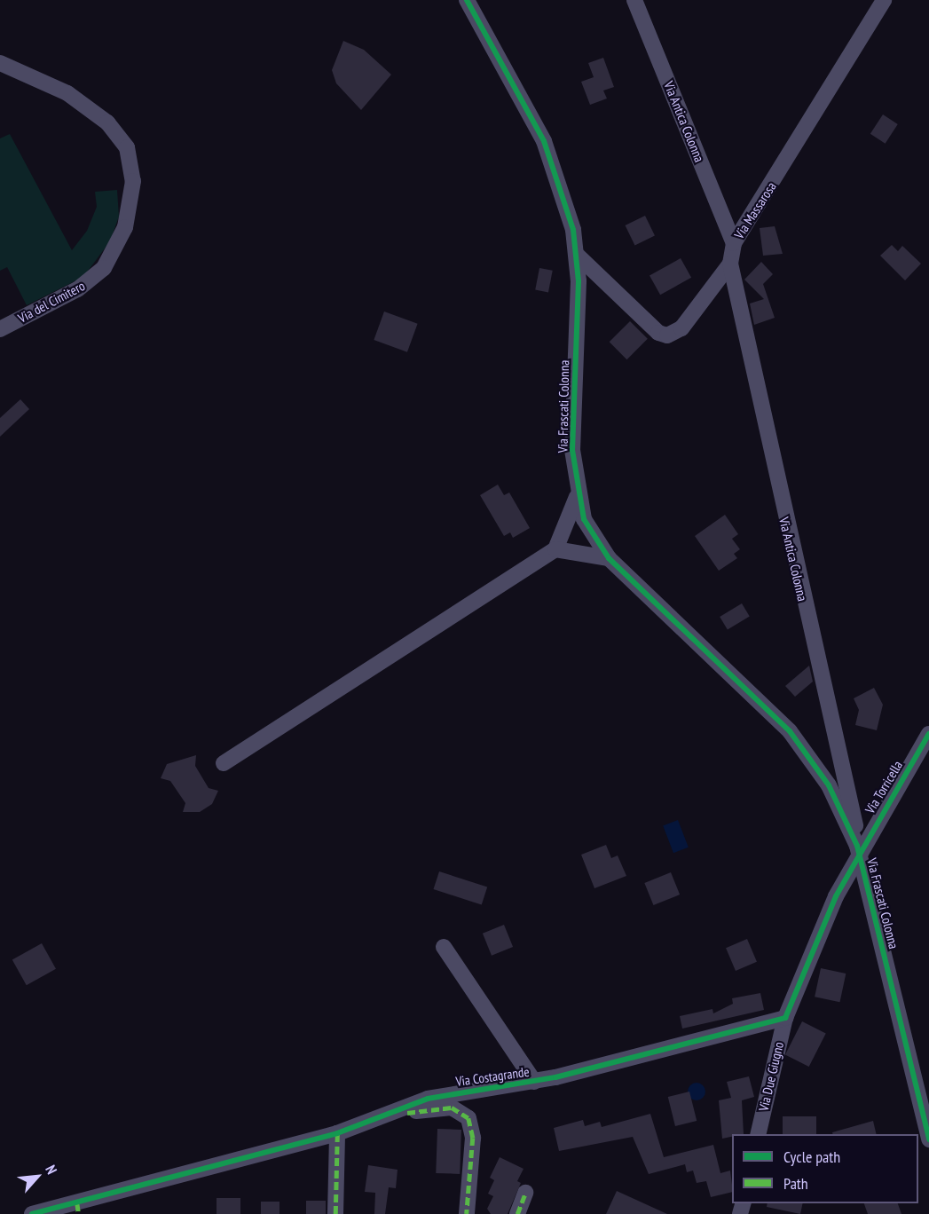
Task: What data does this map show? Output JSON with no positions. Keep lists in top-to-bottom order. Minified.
{"streets":{"street":["Via Antica Colonna","Via Massarosa","Via del Cimitero","Via Frascati Colonna","Via Torricella","Via Costagrande","Via Due Giugno"]},"crossings":[["Via Antica Colonna","Via Massarosa"],["Via Antica Colonna","Via Frascati Colonna"],["Via Antica Colonna","Via Torricella"],["Via Massarosa","Via Frascati Colonna"],["Via Frascati Colonna","Via Torricella"],["Via Costagrande","Via Due Giugno"]],"legend":["Cycle path","Path"],"north":"top right"}
